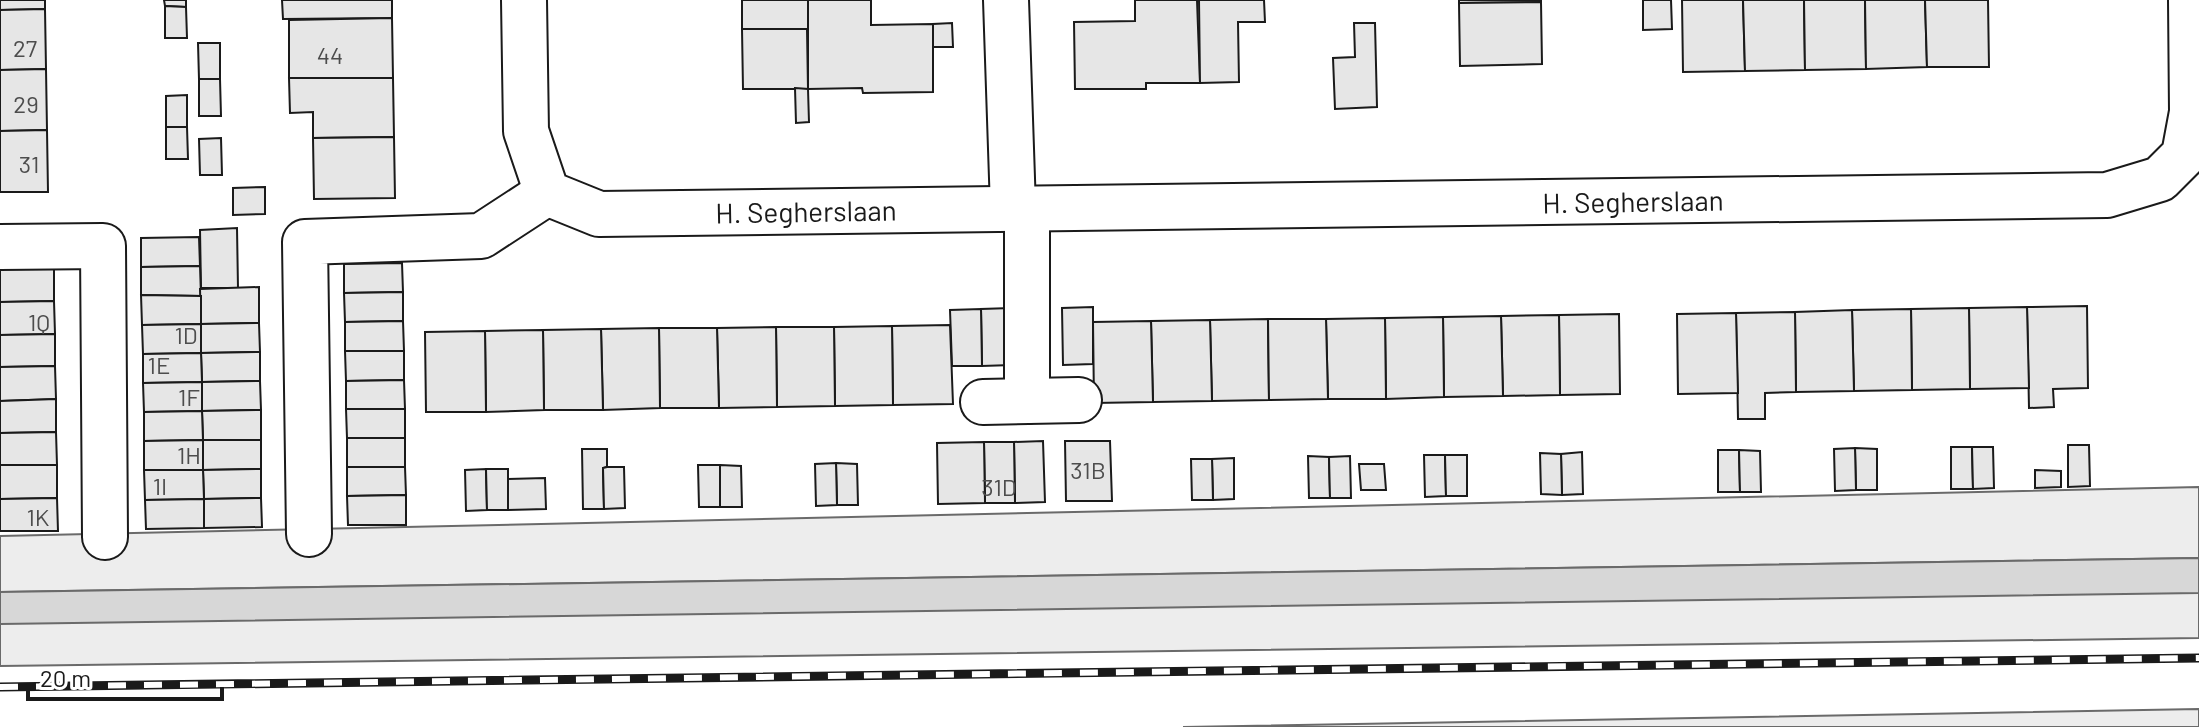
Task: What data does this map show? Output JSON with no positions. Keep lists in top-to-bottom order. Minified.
{"streets":{"street":["H. Segherslaan"]},"house_numbers":["27","44","29","31","1Q","1D","1E","1F","1H","31B","1I","31D","1K"],"scale_bar":"20 m"}
